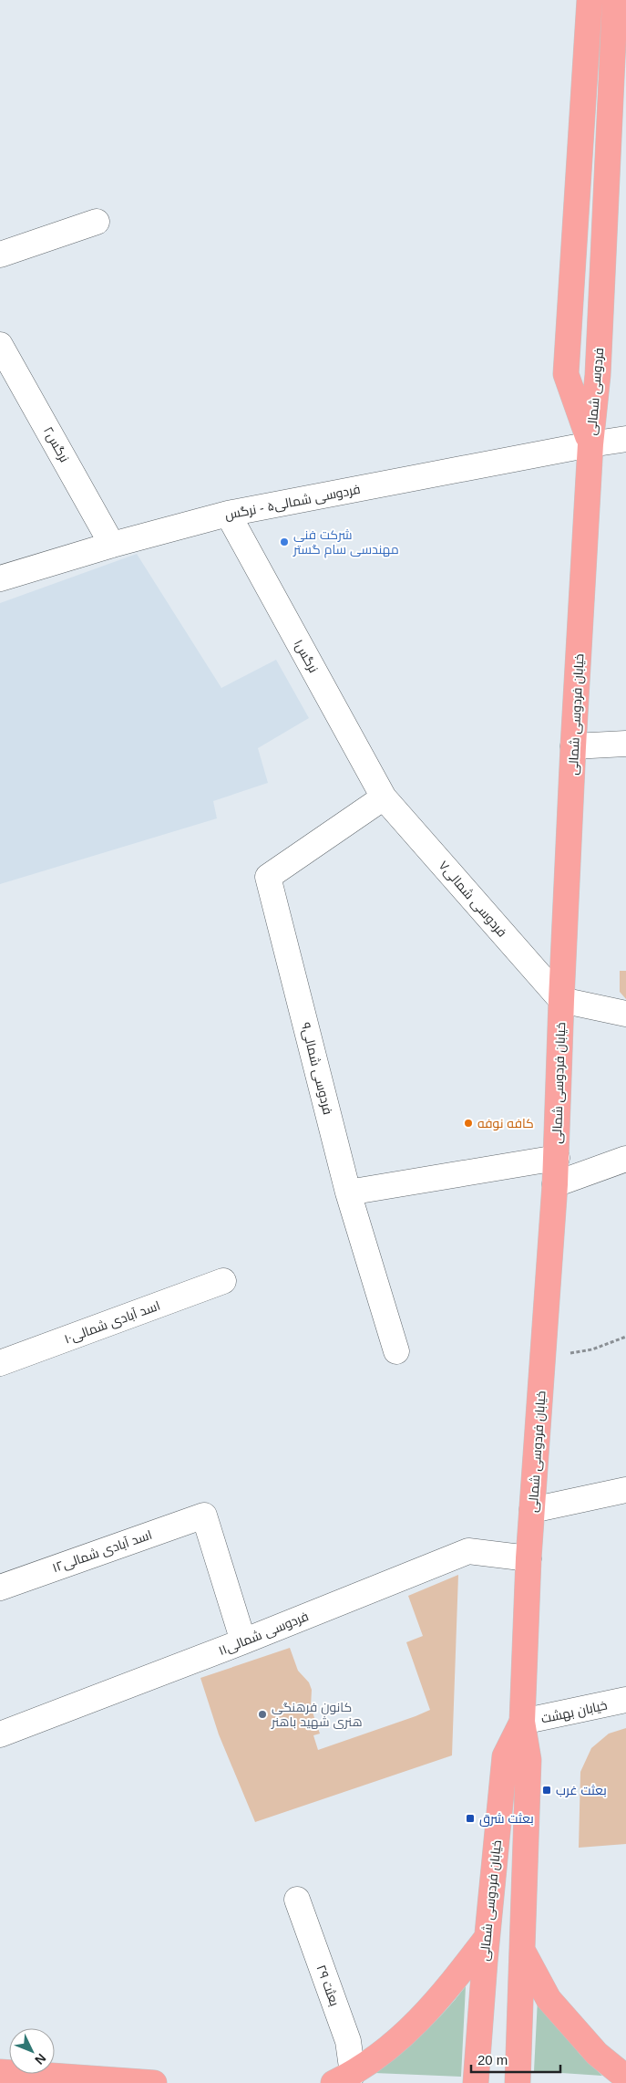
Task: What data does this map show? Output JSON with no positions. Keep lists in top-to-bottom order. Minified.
{"streets":{"main road":["فردوسی شمالی","خیابان فردوسی شمالی"],"street":["نرگس۲","فردوسی شمالی۵ - نرگس","نرگس۱","فردوسی شمالی۷","فردوسی شمالی۹","اسد آبادی شمالی۱۰","اسد آبادی شمالی۱۲","فردوسی شمالی۱۱","خیابان بهشت","بعثت ۲۹"]},"crossings":[["فردوسی شمالی","فردوسی شمالی۵ - نرگس"],["فردوسی شمالی","خیابان فردوسی شمالی"],["نرگس۲","فردوسی شمالی۵ - نرگس"],["فردوسی شمالی۵ - نرگس","نرگس۱"],["فردوسی شمالی۵ - نرگس","خیابان فردوسی شمالی"],["نرگس۱","فردوسی شمالی۷"],["نرگس۱","فردوسی شمالی۹"],["خیابان فردوسی شمالی","فردوسی شمالی۷"],["خیابان فردوسی شمالی","فردوسی شمالی۱۱"],["خیابان فردوسی شمالی","خیابان بهشت"],["فردوسی شمالی۷","فردوسی شمالی۹"],["اسد آبادی شمالی۱۲","فردوسی شمالی۱۱"]],"places":{"other":["شرکت فنی مهندسی سام گستر","کافه نوفه","کانون فرهنگی هنری شهید باهنر"],"transit":["بعثت غرب","بعثت شرق"]},"scale_bar":"20 m","north":"bottom right"}
